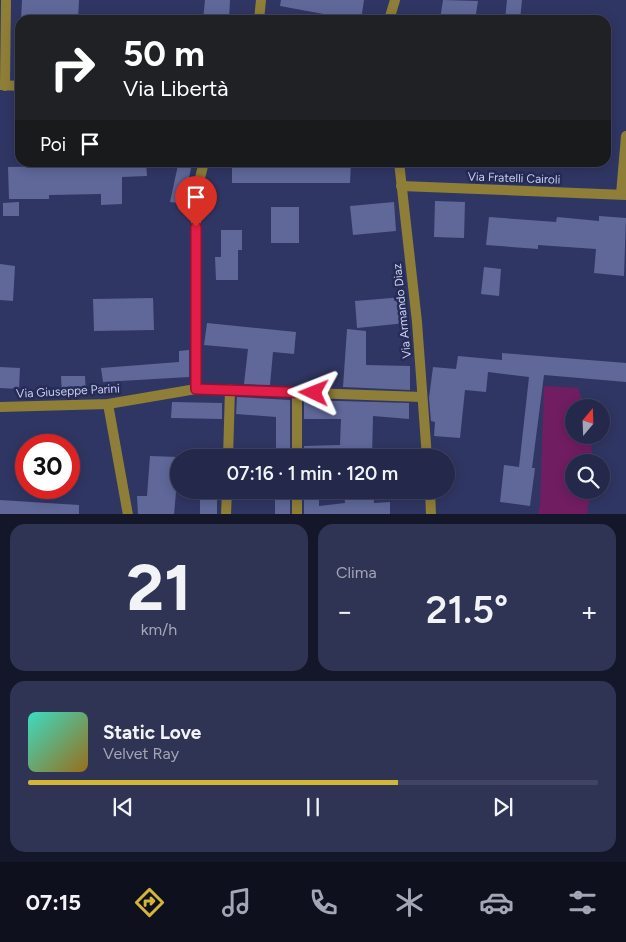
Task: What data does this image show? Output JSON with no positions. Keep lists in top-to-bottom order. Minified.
{"streets":{"street":["Via Fratelli Cairoli","Via Armando Diaz","Via Giuseppe Parini"]},"crossings":[["Via Fratelli Cairoli","Via Armando Diaz"],["Via Armando Diaz","Via Giuseppe Parini"]],"north":"top","page":{"turn":["50 m","Via Libertà"],"then":"Poi","limit":"30","trip":"07:16 · 1 min · 120 m","tile":[["21","km/h"],"Clima"],"heat":["−","21.5°","+"],"song":["Static Love","Velvet Ray"],"tabs":"07:15"}}
